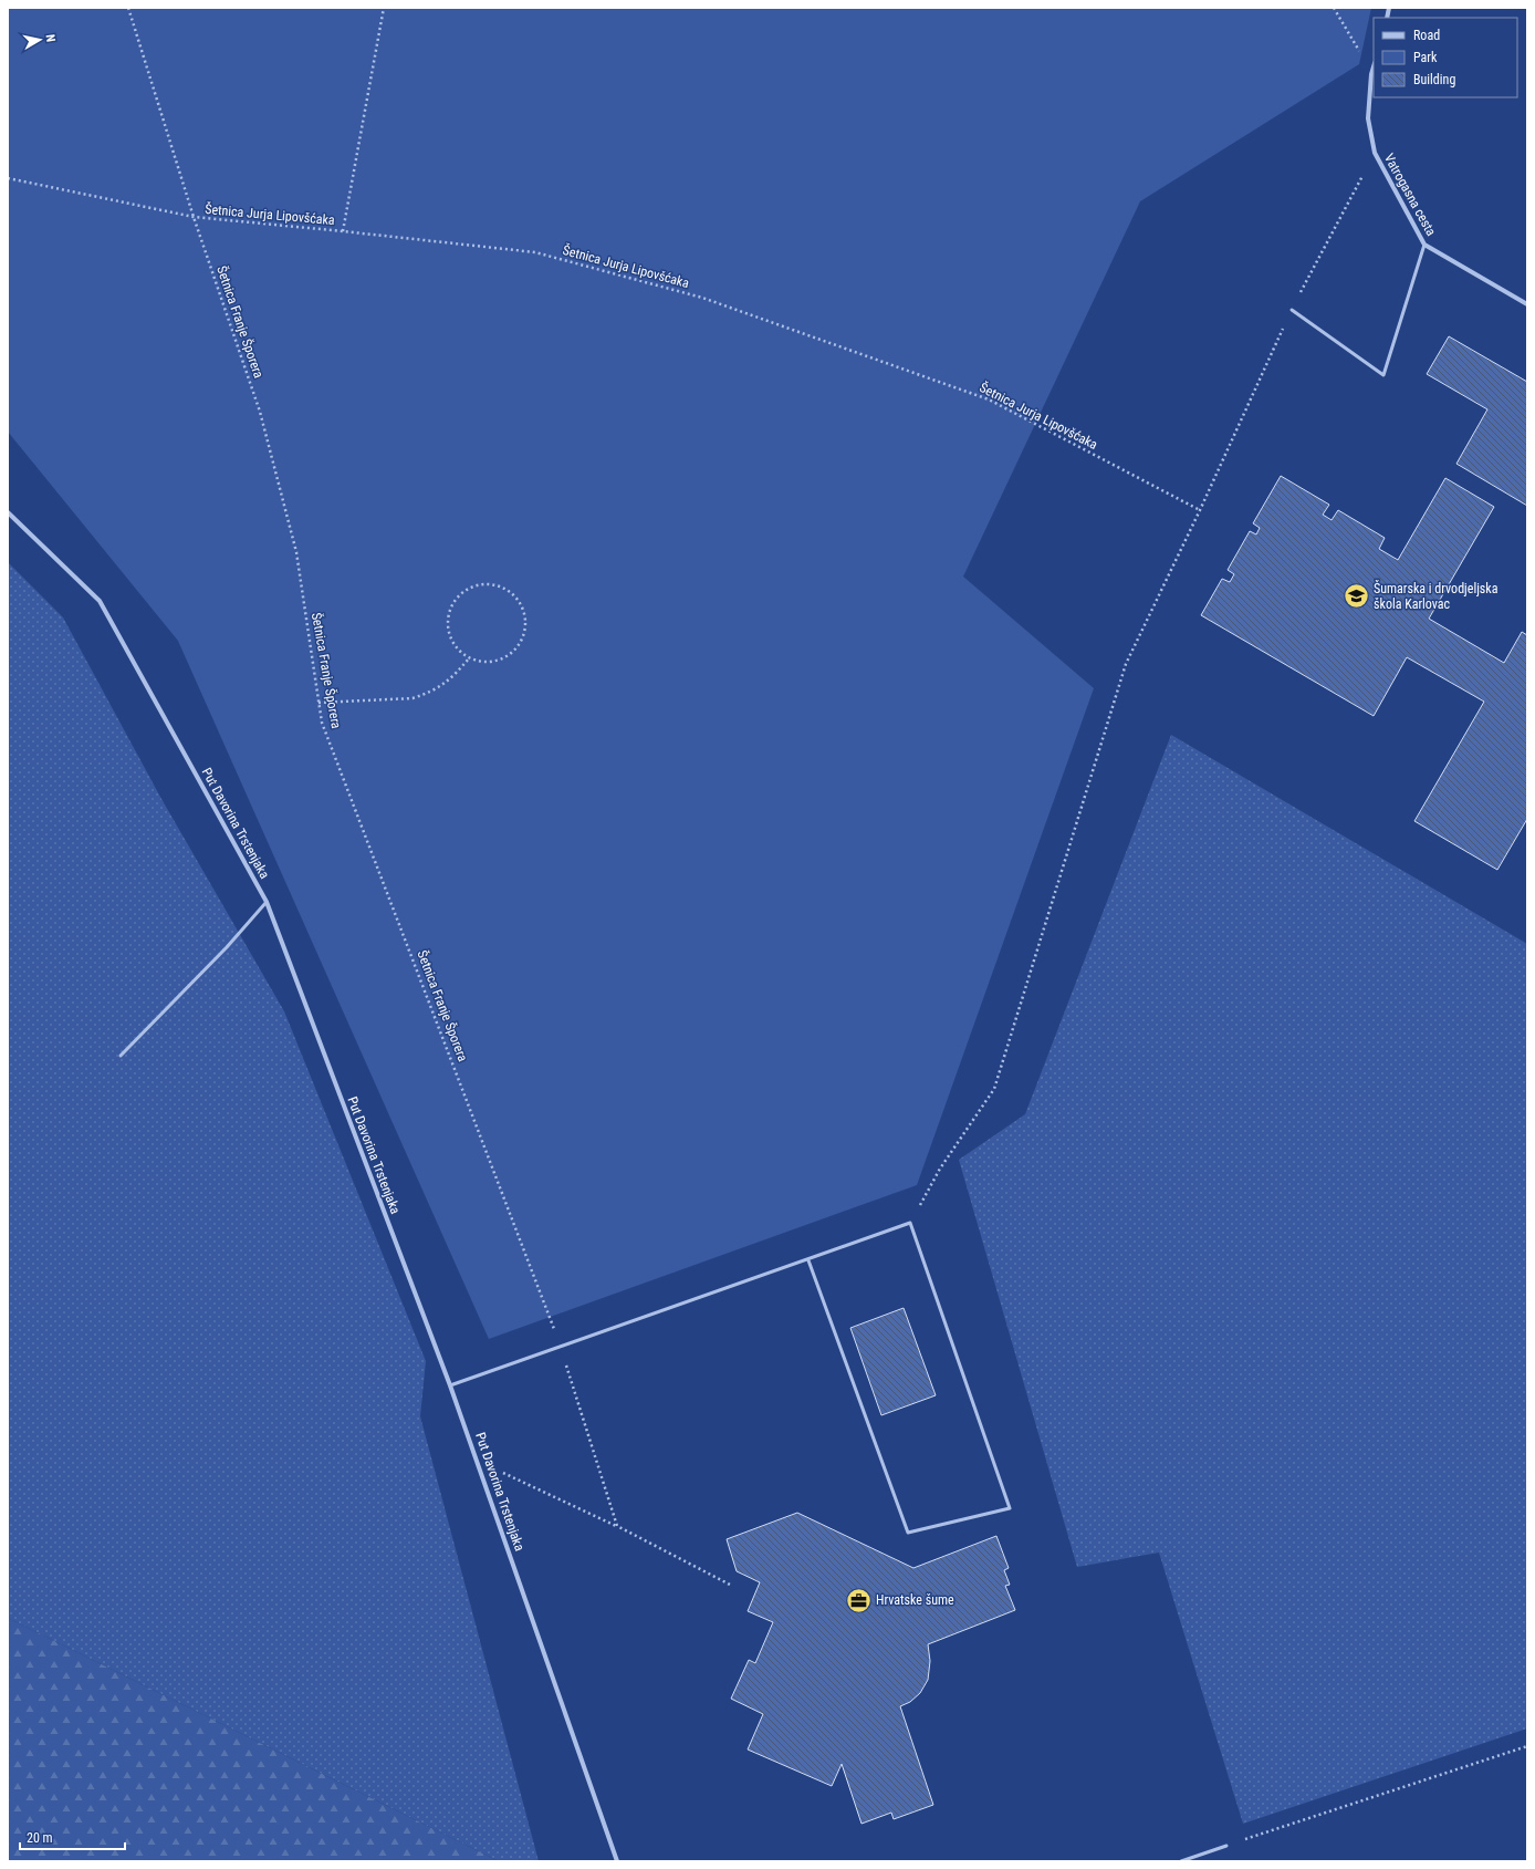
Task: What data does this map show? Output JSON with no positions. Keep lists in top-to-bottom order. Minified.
{"streets":{"street":["Vatrogasna cesta","Put Davorina Trstenjaka"],"path":["Šetnica Jurja Lipovšćaka","Šetnica Franje Šporera"]},"crossings":[["Šetnica Jurja Lipovšćaka","Šetnica Franje Šporera"]],"places":{"school or university":["Šumarska i drvodjeljska škola Karlovac"],"office":["Hrvatske šume"]},"legend":["Road","Park","Building"],"scale_bar":"20 m","north":"right"}
